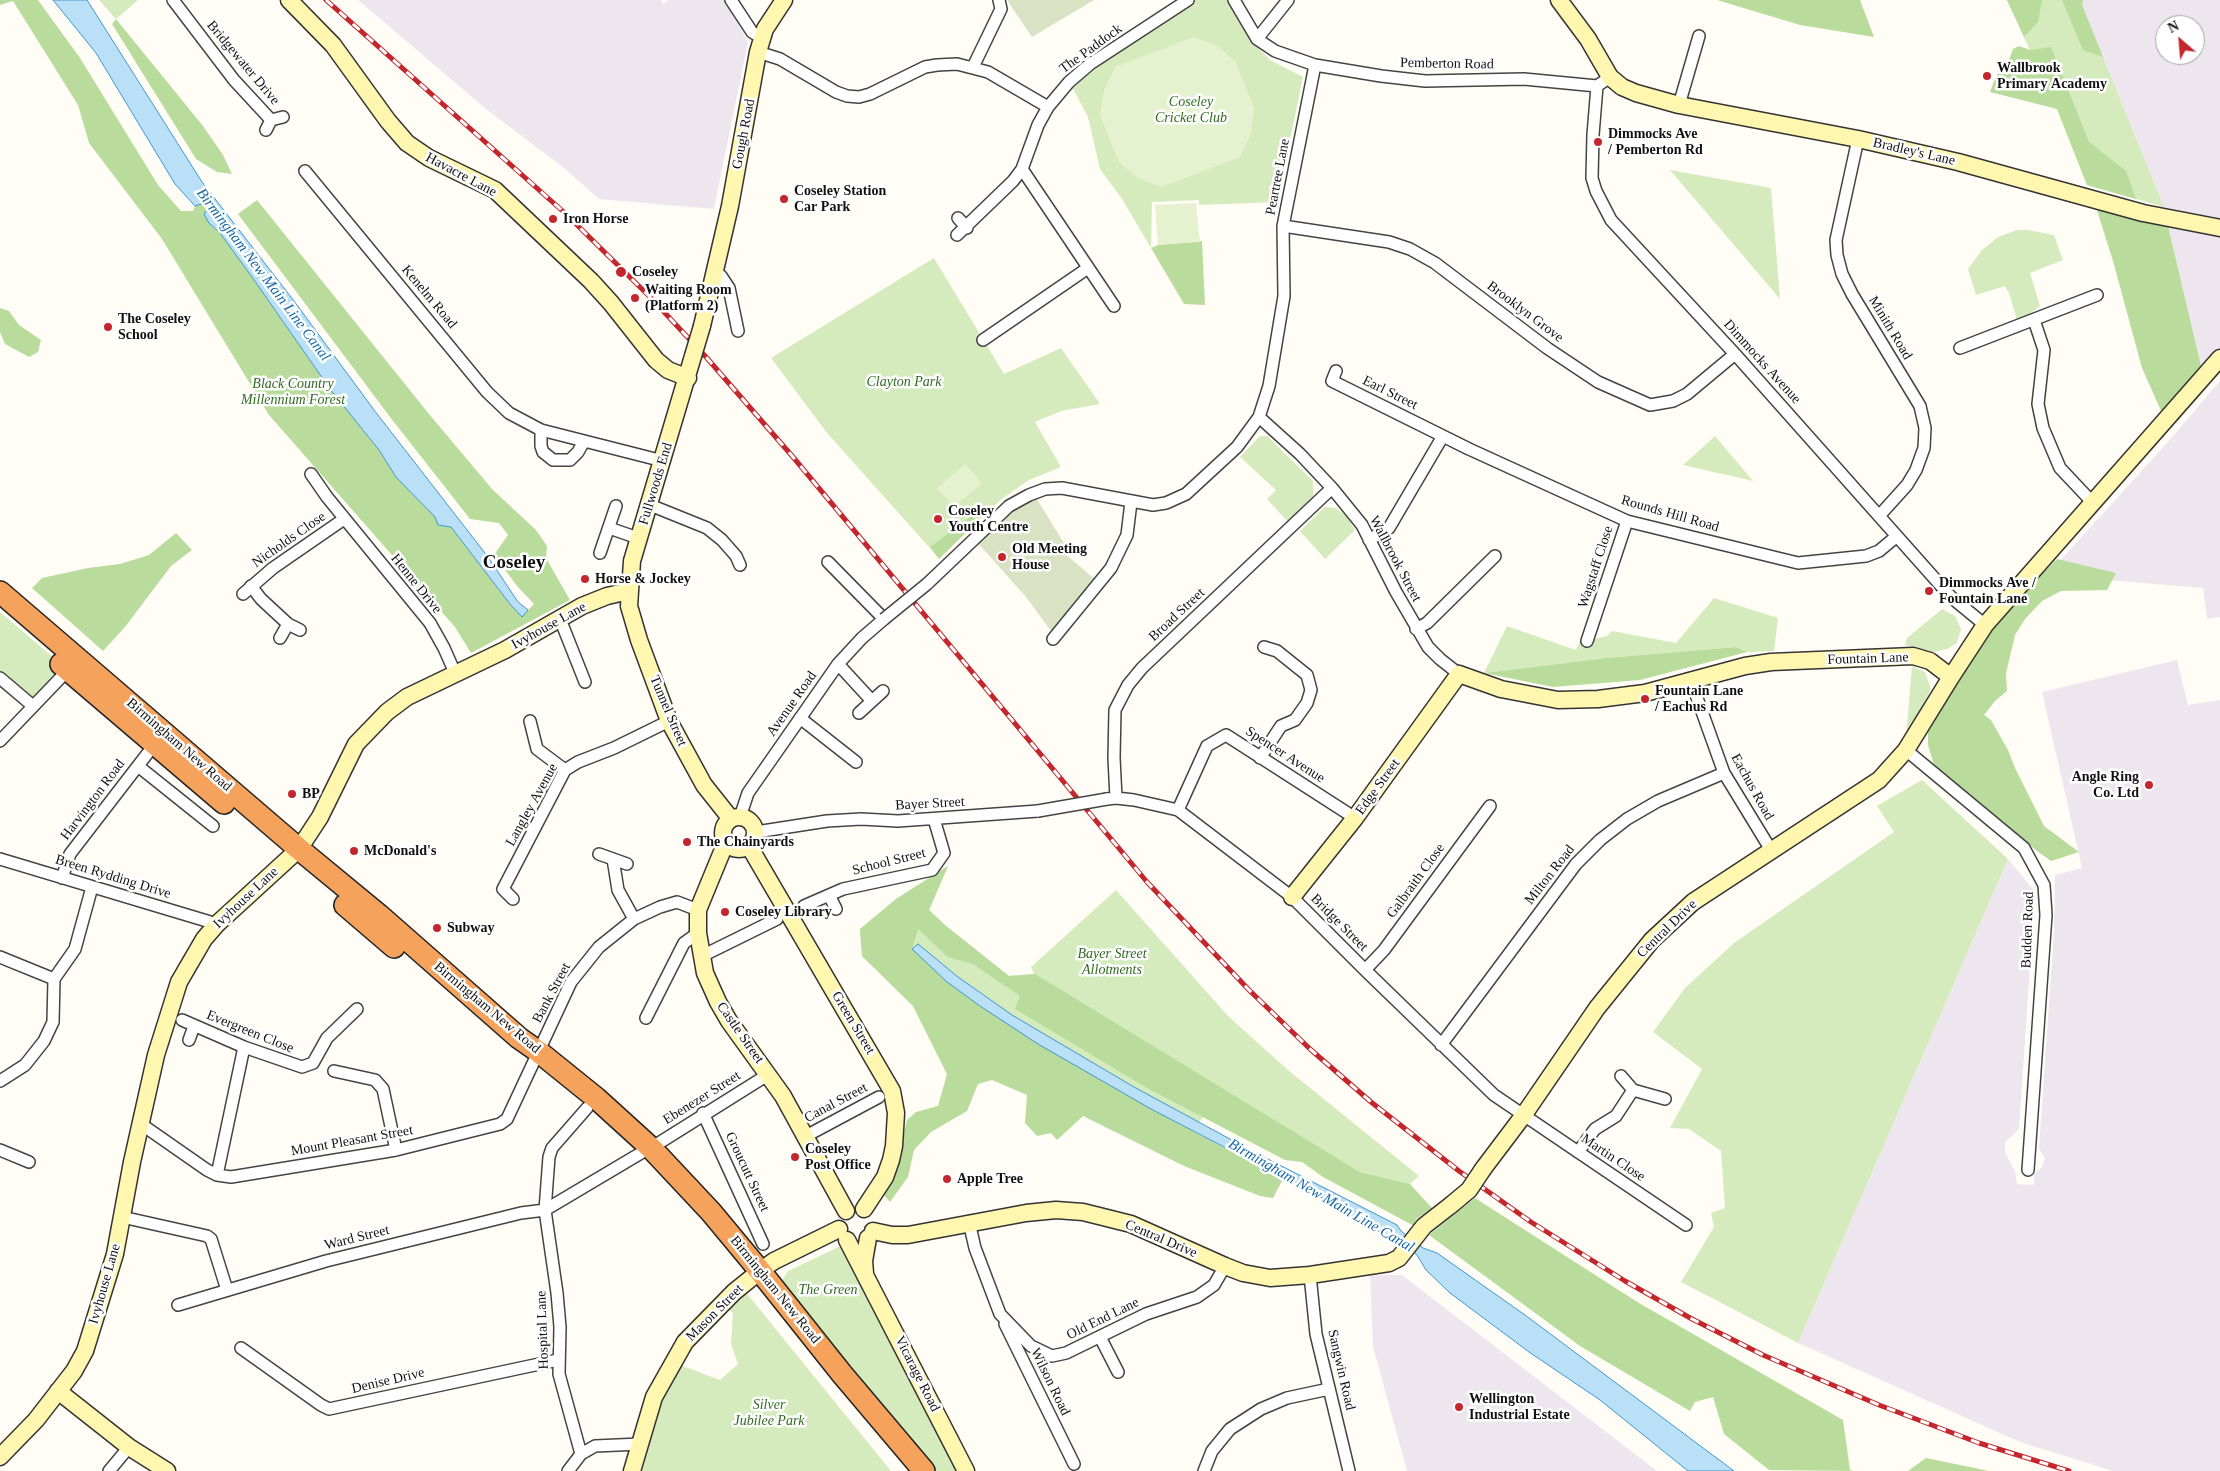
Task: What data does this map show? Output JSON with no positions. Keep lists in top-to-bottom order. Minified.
{"streets":{"highway":["Birmingham New Road"],"street":["The Paddock","Bridgewater Drive","Pemberton Road","Gough Road","Bradley's Lane","Havacre Lane","Peartree Lane","Kenelm Road","Brooklyn Grove","Minith Road","Dimmocks Avenue","Earl Street","Fullwoods End","Rounds Hill Road","Nicholds Close","Wallbrook Street","Wagstaff Close","Henne Drive","Broad Street","Ivyhouse Lane","Fountain Lane","Avenue Road","Tunnel Street","Spencer Avenue","Edge Street","Eachus Road","Harvington Road","Bayer Street","Langley Avenue","School Street","Milton Road","Breen Rydding Drive","Galbraith Close","Bridge Street","Central Drive","Budden Road","Bank Street","Green Street","Evergreen Close","Castle Street","Ebenezer Street","Canal Street","Mount Pleasant Street","Martin Close","Groucutt Street","Ward Street","Mason Street","Old End Lane","Hospital Lane","Sangwin Road","Vicarage Road","Denise Drive","Wilson Road"]},"crossings":[["Pemberton Road","Bradley's Lane"],["Pemberton Road","Peartree Lane"],["Pemberton Road","Dimmocks Avenue"],["Gough Road","Havacre Lane"],["Gough Road","Fullwoods End"],["Bradley's Lane","Minith Road"],["Bradley's Lane","Dimmocks Avenue"],["Havacre Lane","Fullwoods End"],["Peartree Lane","Brooklyn Grove"],["Peartree Lane","Wallbrook Street"],["Peartree Lane","Avenue Road"],["Kenelm Road","Fullwoods End"],["Brooklyn Grove","Dimmocks Avenue"],["Minith Road","Dimmocks Avenue"],["Dimmocks Avenue","Rounds Hill Road"],["Earl Street","Rounds Hill Road"],["Fullwoods End","Ivyhouse Lane"],["Fullwoods End","Tunnel Street"],["Rounds Hill Road","Wagstaff Close"],["Nicholds Close","Henne Drive"],["Wallbrook Street","Broad Street"],["Wallbrook Street","Fountain Lane"],["Wallbrook Street","Edge Street"],["Henne Drive","Ivyhouse Lane"],["Broad Street","Bayer Street"],["Broad Street","Bridge Street"],["Ivyhouse Lane","Tunnel Street"],["Ivyhouse Lane","Birmingham New Road"],["Ivyhouse Lane","Breen Rydding Drive"],["Ivyhouse Lane","Mount Pleasant Street"],["Fountain Lane","Edge Street"],["Fountain Lane","Eachus Road"],["Fountain Lane","Central Drive"],["Avenue Road","Tunnel Street"],["Avenue Road","Bayer Street"],["Avenue Road","Green Street"],["Avenue Road","Castle Street"],["Tunnel Street","Bayer Street"],["Tunnel Street","Langley Avenue"],["Tunnel Street","Green Street"],["Tunnel Street","Castle Street"],["Birmingham New Road","Harvington Road"],["Birmingham New Road","Bank Street"],["Birmingham New Road","Ebenezer Street"],["Birmingham New Road","Mount Pleasant Street"],["Birmingham New Road","Mason Street"],["Birmingham New Road","Hospital Lane"],["Spencer Avenue","Edge Street"],["Spencer Avenue","Bridge Street"],["Edge Street","Bridge Street"],["Eachus Road","Milton Road"],["Eachus Road","Central Drive"],["Harvington Road","Breen Rydding Drive"],["Bayer Street","School Street"],["Bayer Street","Bridge Street"],["Bayer Street","Green Street"],["Bayer Street","Castle Street"],["Milton Road","Bridge Street"],["Galbraith Close","Bridge Street"],["Bridge Street","Central Drive"],["Bridge Street","Martin Close"],["Central Drive","Budden Road"],["Central Drive","Green Street"],["Central Drive","Castle Street"],["Central Drive","Martin Close"],["Central Drive","Mason Street"],["Central Drive","Old End Lane"],["Central Drive","Sangwin Road"],["Central Drive","Vicarage Road"],["Bank Street","Castle Street"],["Bank Street","Mount Pleasant Street"],["Green Street","Castle Street"],["Green Street","Mason Street"],["Green Street","Vicarage Road"],["Castle Street","Ebenezer Street"],["Castle Street","Canal Street"],["Castle Street","Mason Street"],["Castle Street","Vicarage Road"],["Ebenezer Street","Groucutt Street"],["Ebenezer Street","Ward Street"],["Ebenezer Street","Hospital Lane"],["Ward Street","Hospital Lane"],["Mason Street","Vicarage Road"],["Old End Lane","Wilson Road"],["Hospital Lane","Denise Drive"]],"districts":["Coseley"],"water":["Birmingham New Main Line Canal"],"parks":["Coseley Cricket Club","Clayton Park","Black Country Millennium Forest","Bayer Street Allotments","The Green","Silver Jubilee Park"],"places":["Wallbrook Primary Academy","Dimmocks Ave / Pemberton Rd","Coseley Station Car Park","Iron Horse","Coseley","Waiting Room (Platform 2)","The Coseley School","Coseley Youth Centre","Old Meeting House","Horse & Jockey","Dimmocks Ave / Fountain Lane","Fountain Lane / Eachus Rd","Angle Ring Co. Ltd","BP","The Chainyards","McDonald's","Coseley Library","Subway","Coseley Post Office","Apple Tree","Wellington Industrial Estate"],"north":"top left"}
